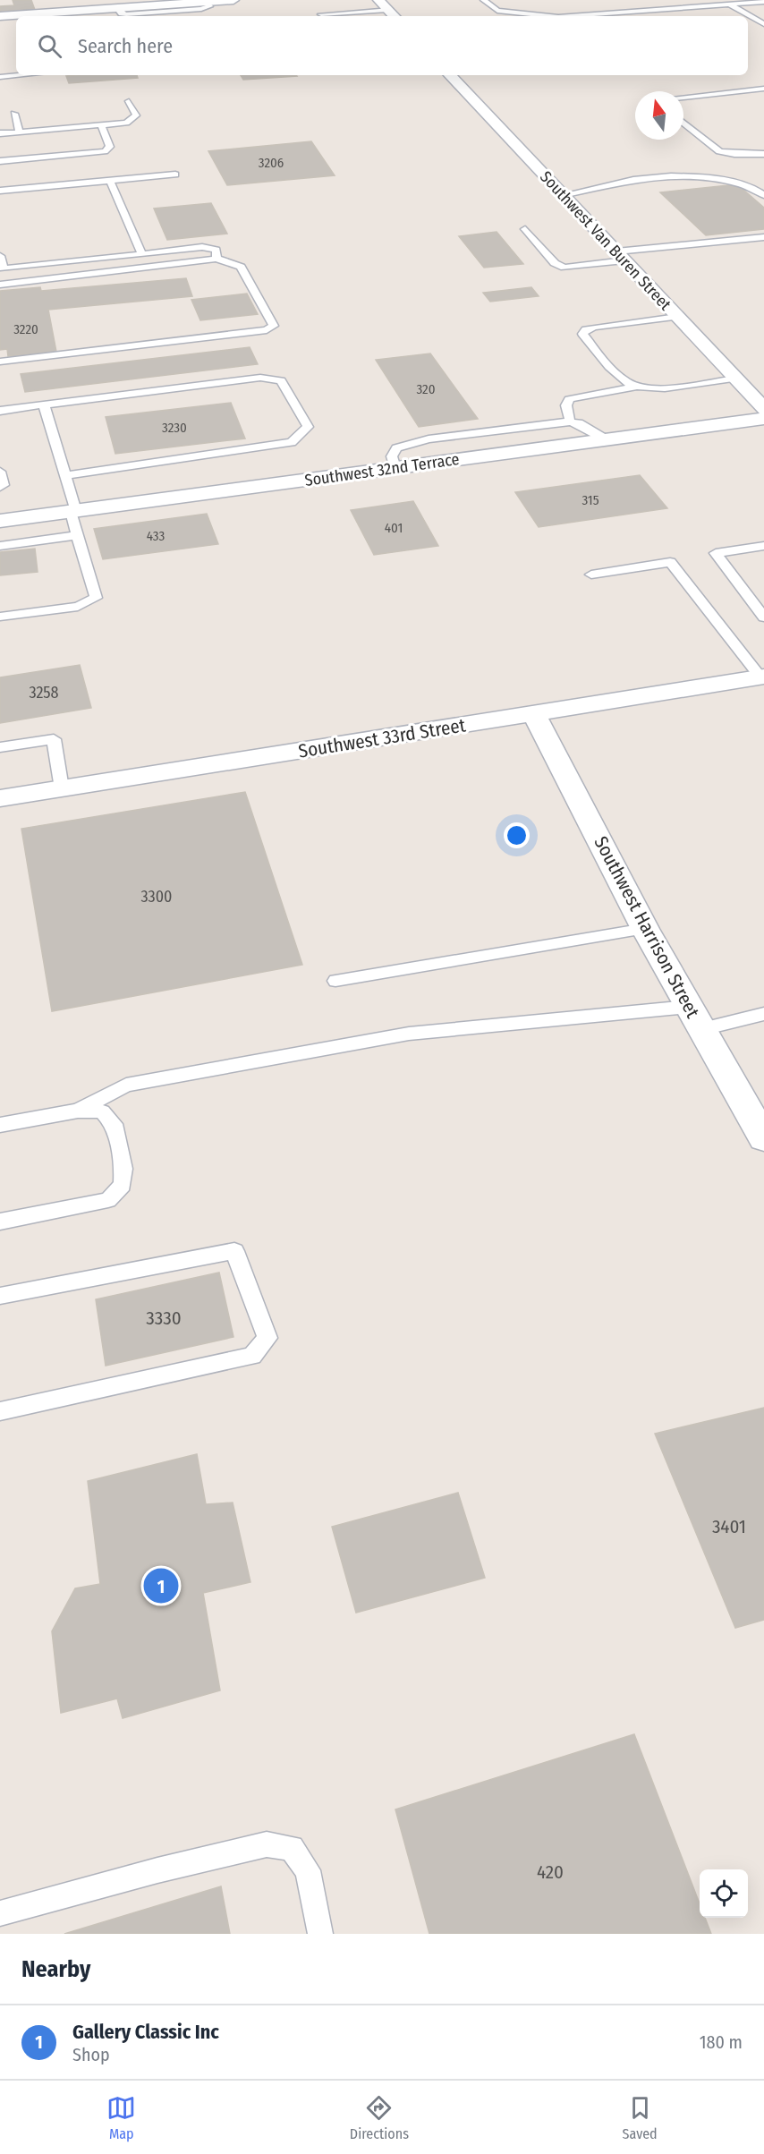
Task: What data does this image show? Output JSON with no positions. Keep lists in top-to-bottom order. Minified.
{"streets":{"street":["Southwest Van Buren Street","Southwest 32nd Terrace","Southwest 33rd Street","Southwest Harrison Street"]},"crossings":[["Southwest 33rd Street","Southwest Harrison Street"]],"house_numbers":["3206","3220","320","3230","315","401","433","3258","3300","3330","3401","420"],"north":"top","page":{"search":"Search here","pins":"1","heading":"Nearby","list":[{"mark":"1","name":"Gallery Classic Inc","note":"Shop","value":"180 m"}],"nav":["Map","Directions","Saved"]}}
